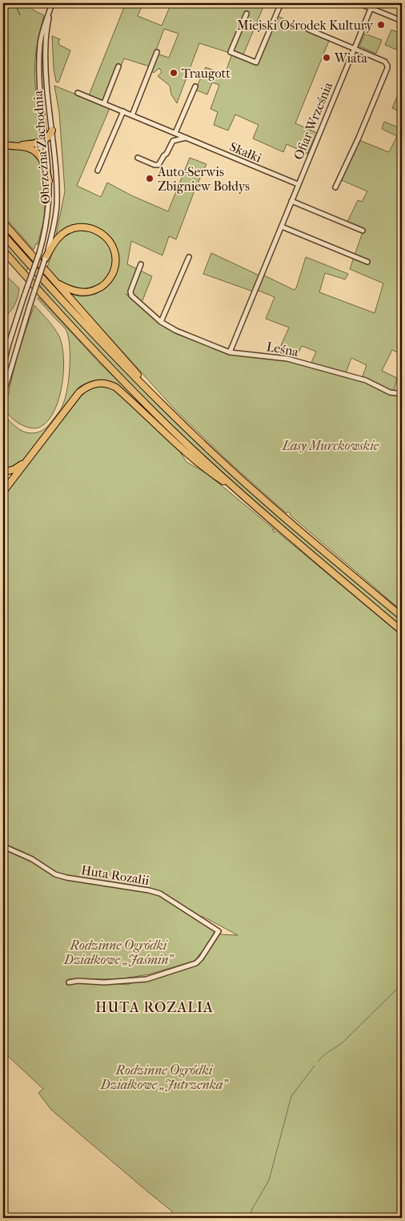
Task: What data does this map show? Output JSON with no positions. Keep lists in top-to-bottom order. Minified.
{"streets":{"street":["Ofiar Września","Obrzeżna Zachodnia","Skałki","Leśna","Huta Rozalii"]},"crossings":[["Ofiar Września","Skałki"],["Ofiar Września","Leśna"]],"districts":["HUTA ROZALIA"],"parks":["Lasy Murckowskie","Rodzinne Ogródki Działkowe „Jaśmin”","Rodzinne Ogródki Działkowe „Jutrzenka”"],"places":["Miejski Ośrodek Kultury","Wiata","Traugott","Auto-Serwis Zbigniew Bołdys"]}
